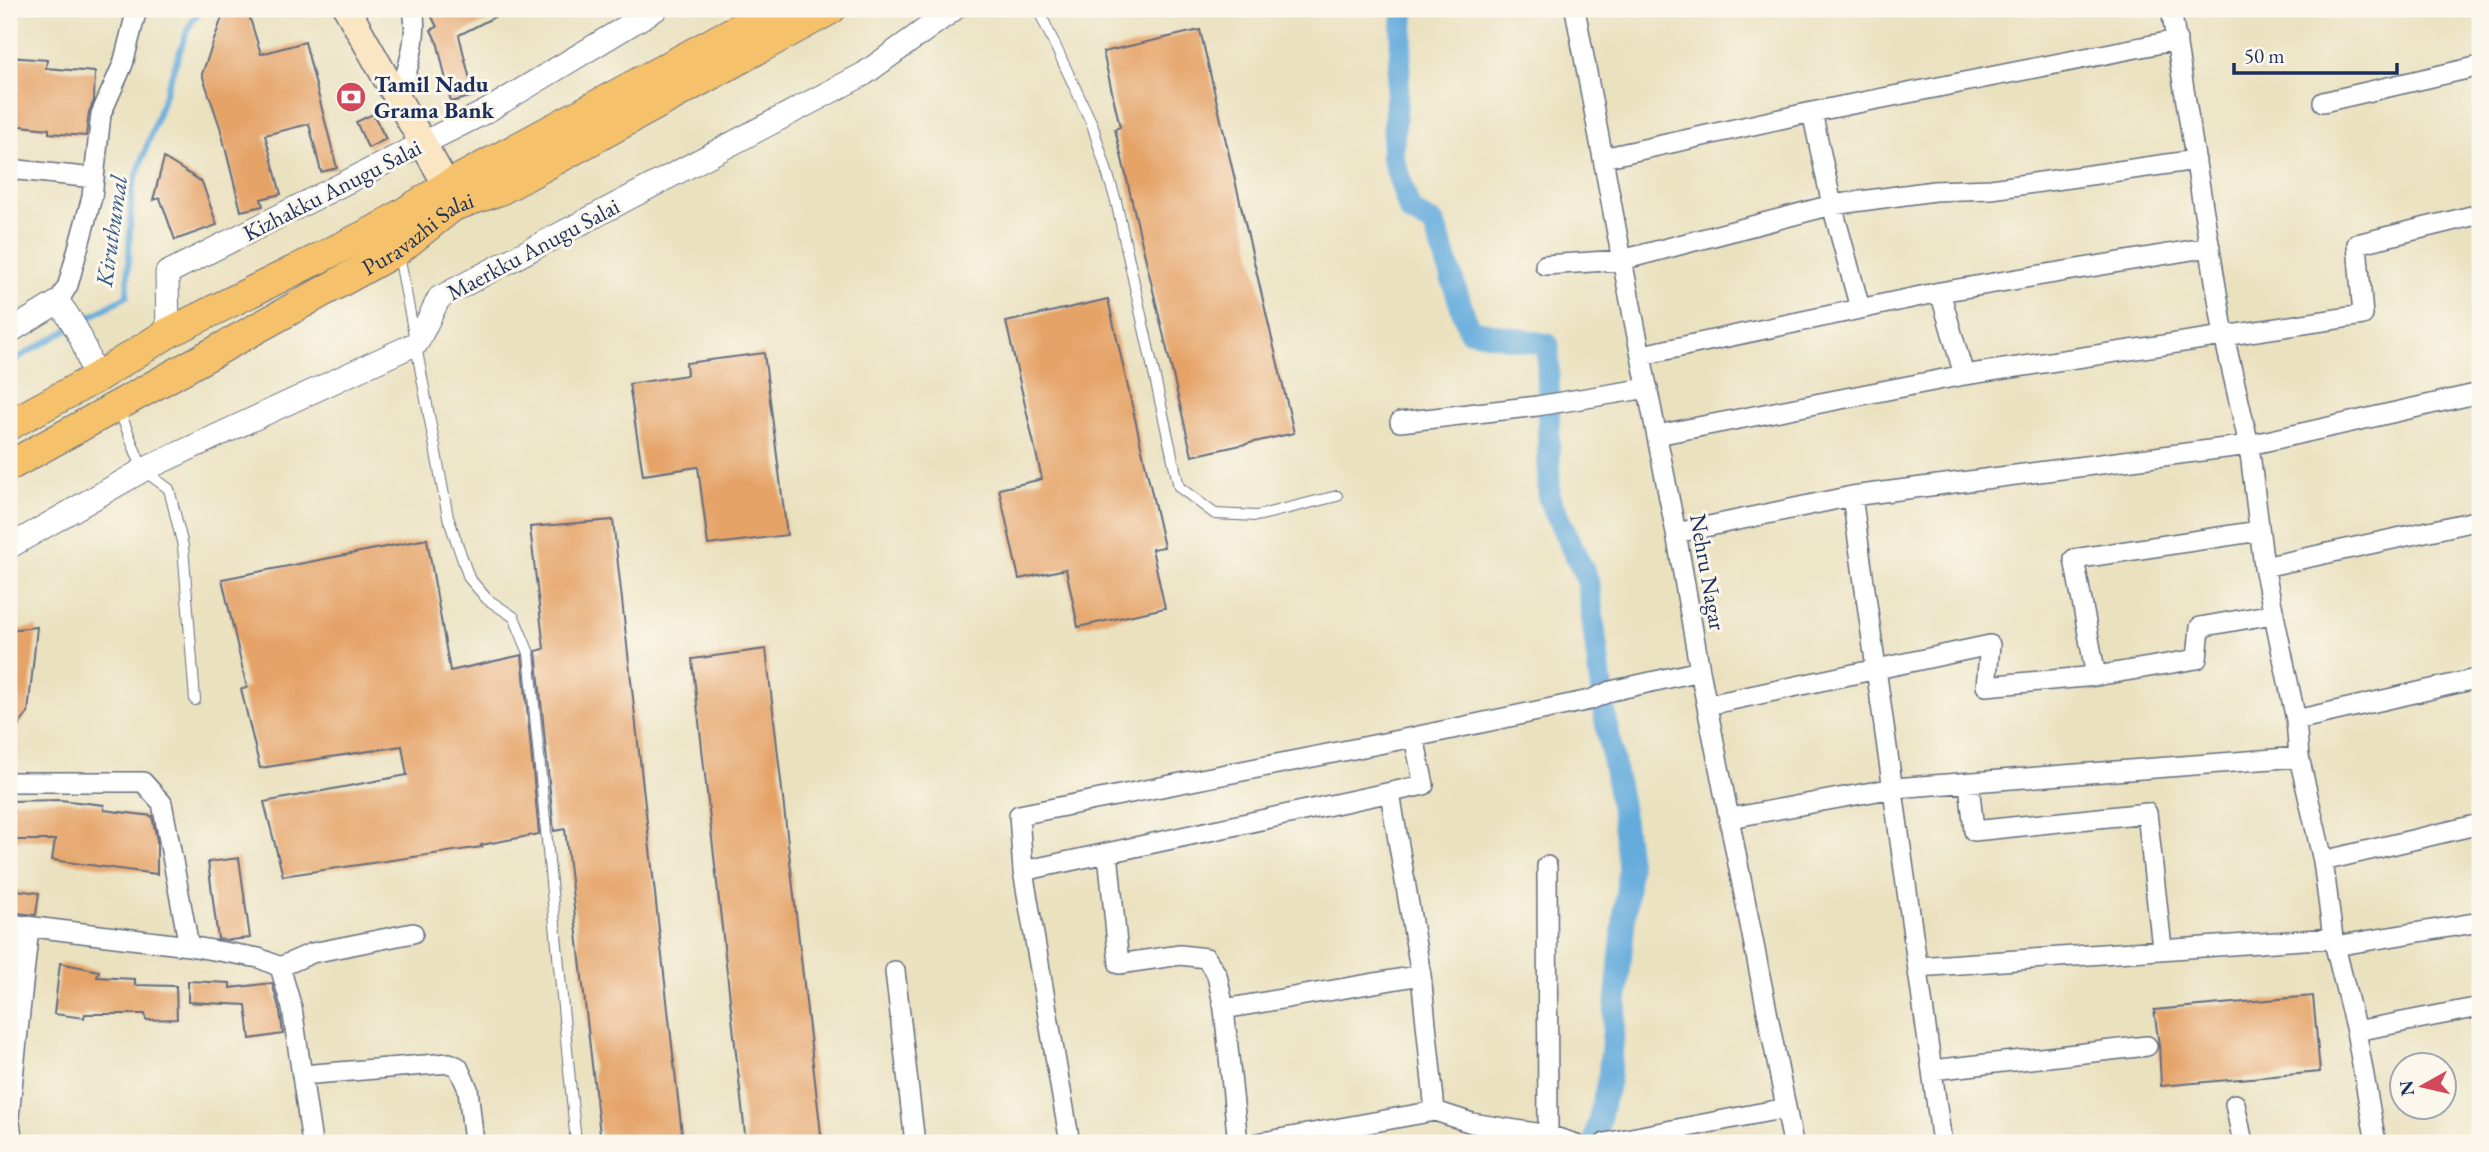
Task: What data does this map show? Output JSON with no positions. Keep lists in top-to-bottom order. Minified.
{"streets":{"main road":["Puravazhi Salai"],"street":["Kizhakku Anugu Salai","Maerkku Anugu Salai","Nehru Nagar"]},"crossings":[["Kizhakku Anugu Salai","Puravazhi Salai"]],"water":["Kiruthumal"],"places":{"bank":["Tamil Nadu Grama Bank"]},"scale_bar":"50 m","north":"left"}
